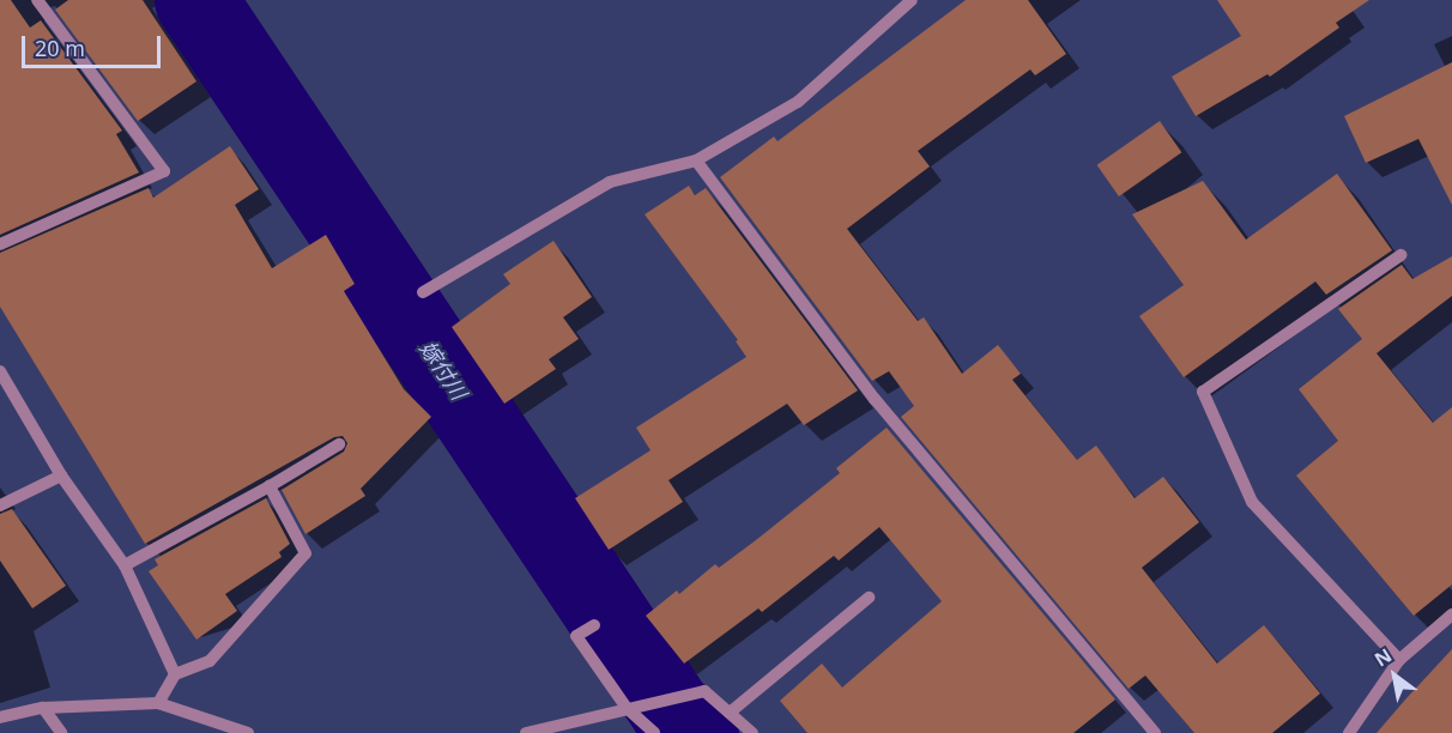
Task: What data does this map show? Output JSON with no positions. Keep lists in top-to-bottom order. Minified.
{"water":["嫁付川"],"scale_bar":"20 m","north":"top left"}
